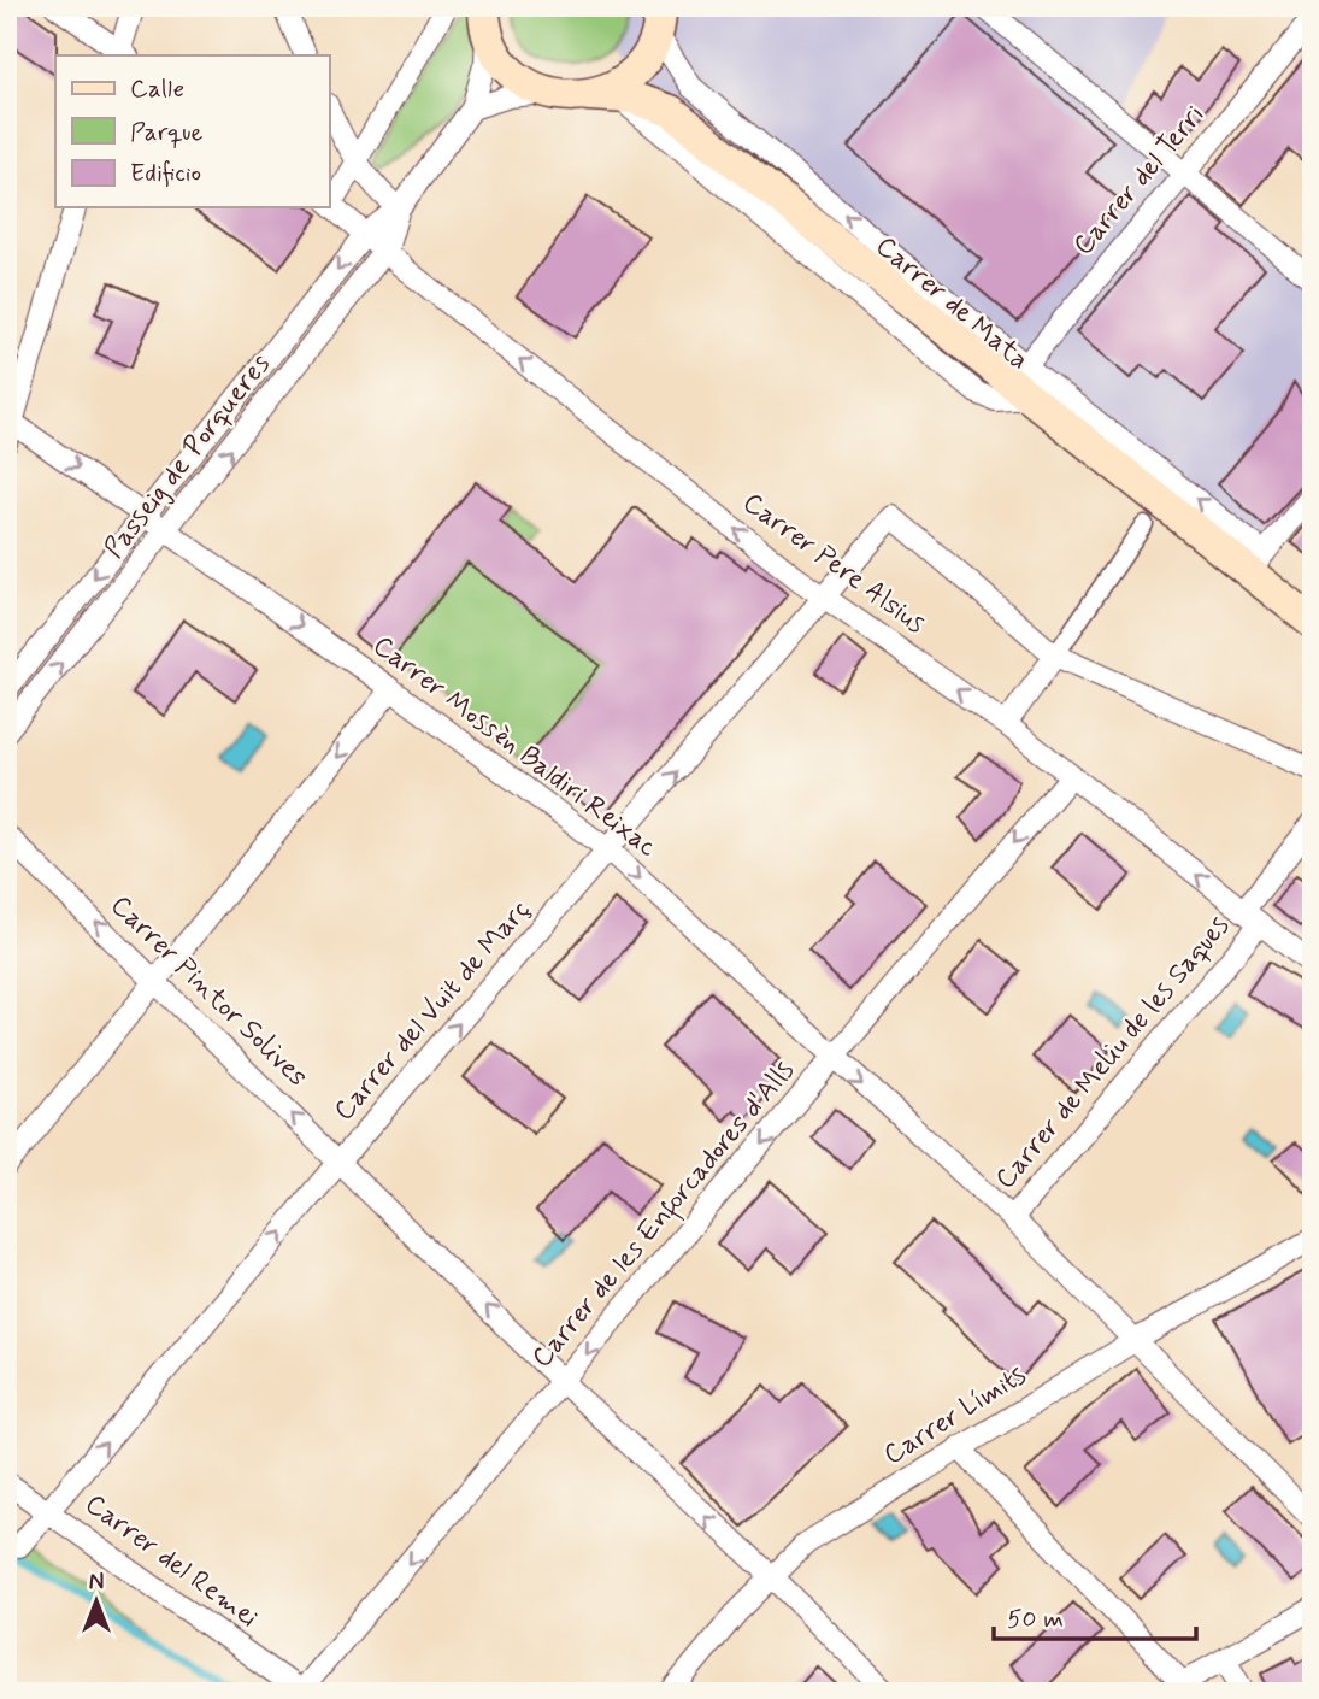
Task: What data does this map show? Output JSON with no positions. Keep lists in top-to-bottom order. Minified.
{"streets":{"main road":["Carrer de Mata"],"street":["Carrer del Terri","Passeig de Porqueres","Carrer Pere Alsius","Carrer Mossèn Baldiri Reixac","Carrer Pintor Solives","Carrer del Vuit de Març","Carrer de Meliu de les Saques","Carrer de les Enforcadores d'Alls","Carrer Límits","Carrer del Remei"]},"crossings":[["Carrer del Terri","Carrer de Mata"],["Passeig de Porqueres","Carrer Pere Alsius"],["Passeig de Porqueres","Carrer Mossèn Baldiri Reixac"],["Carrer Pere Alsius","Carrer del Vuit de Març"],["Carrer Pere Alsius","Carrer de Meliu de les Saques"],["Carrer Pere Alsius","Carrer de les Enforcadores d'Alls"],["Carrer Mossèn Baldiri Reixac","Carrer del Vuit de Març"],["Carrer Mossèn Baldiri Reixac","Carrer de Meliu de les Saques"],["Carrer Mossèn Baldiri Reixac","Carrer de les Enforcadores d'Alls"],["Carrer Mossèn Baldiri Reixac","Carrer Límits"],["Carrer Pintor Solives","Carrer del Vuit de Març"],["Carrer Pintor Solives","Carrer de les Enforcadores d'Alls"],["Carrer Pintor Solives","Carrer Límits"],["Carrer del Vuit de Març","Carrer del Remei"],["Carrer de les Enforcadores d'Alls","Carrer del Remei"]],"one_way":["Carrer Pere Alsius","Carrer Mossèn Baldiri Reixac","Carrer Pintor Solives","Carrer del Vuit de Març","Carrer de les Enforcadores d'Alls"],"legend":["Calle","Parque","Edificio"],"scale_bar":"50 m","north":"top"}
